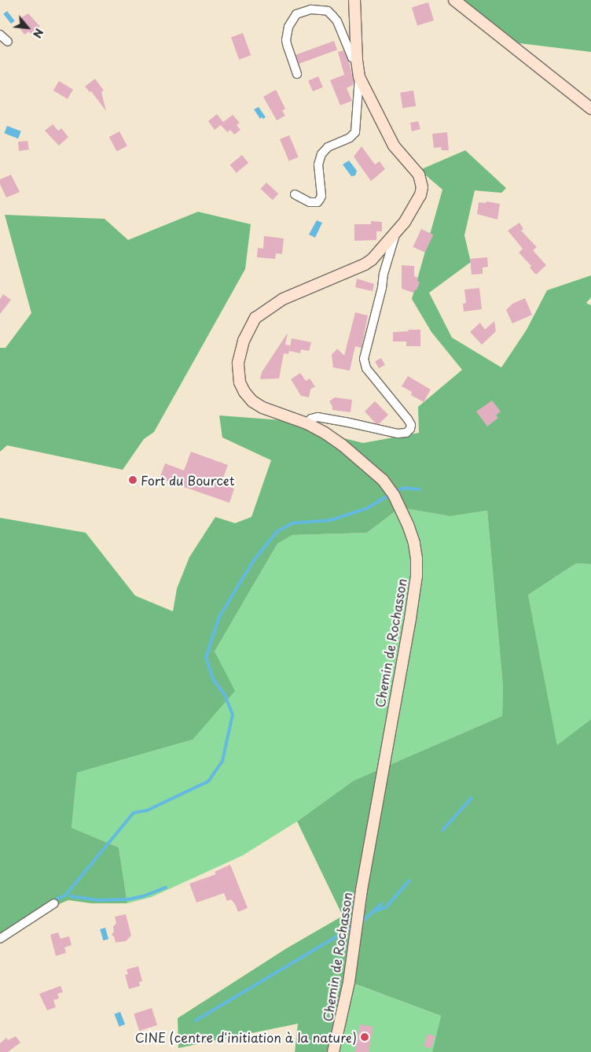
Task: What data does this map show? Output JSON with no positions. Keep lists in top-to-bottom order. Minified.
{"streets":{"street":["Chemin de Rochasson"]},"places":["Fort du Bourcet","CINE (centre d'initiation à la nature)"],"north":"bottom right"}
